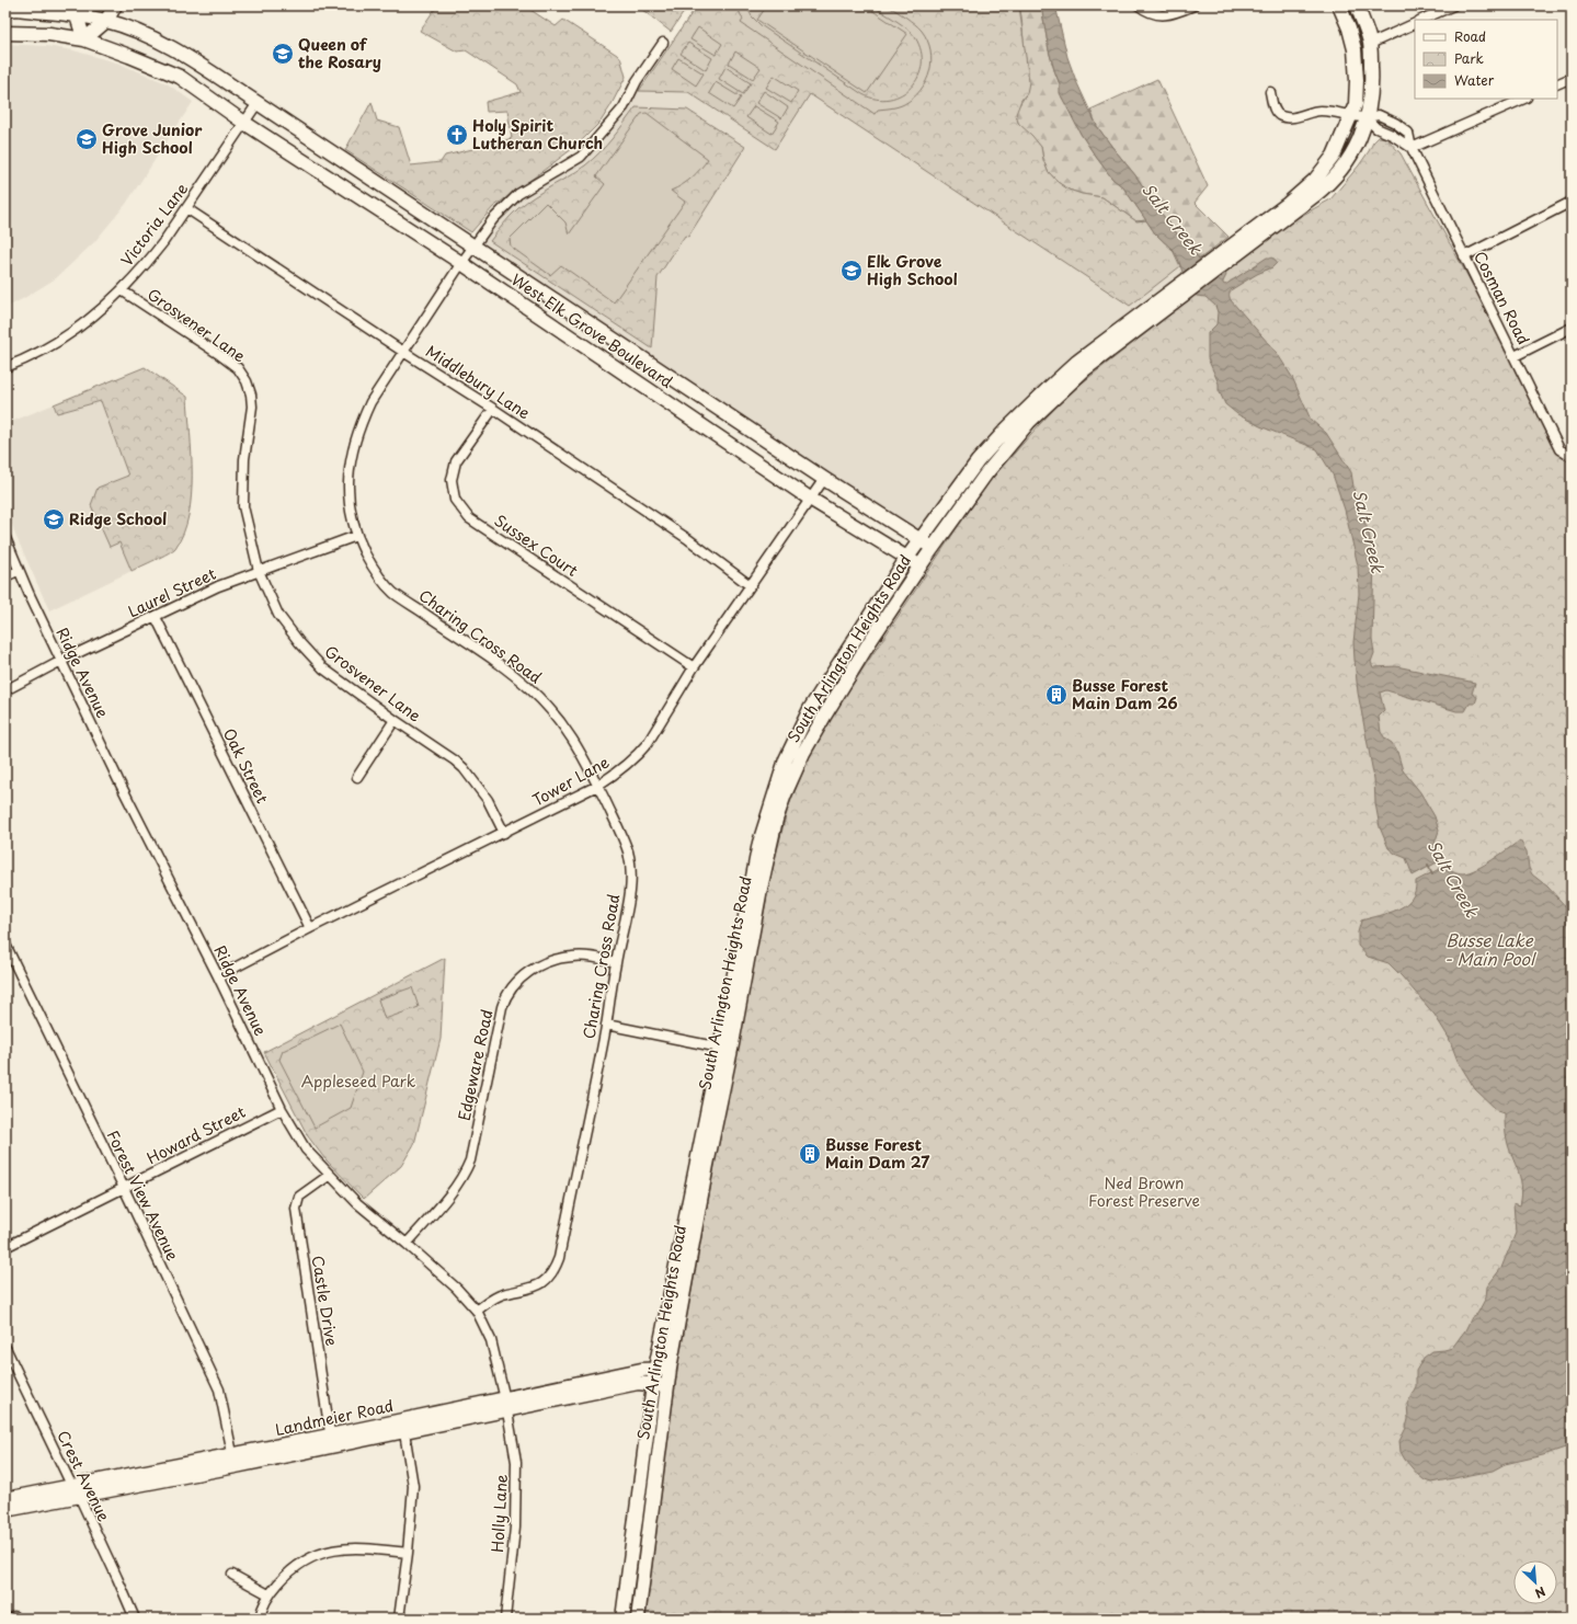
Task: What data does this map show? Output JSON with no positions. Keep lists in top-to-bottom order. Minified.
{"streets":{"main road":["West Elk Grove Boulevard","South Arlington Heights Road","Landmeier Road"],"street":["Victoria Lane","Cosman Road","Grosvener Lane","Middlebury Lane","Sussex Court","Laurel Street","Charing Cross Road","Ridge Avenue","Oak Street","Tower Lane","Edgeware Road","Howard Street","Forest View Avenue","Castle Drive","Crest Avenue","Holly Lane"]},"crossings":[["Victoria Lane","Grosvener Lane"],["Victoria Lane","West Elk Grove Boulevard"],["Victoria Lane","Middlebury Lane"],["Cosman Road","South Arlington Heights Road"],["Grosvener Lane","Laurel Street"],["Grosvener Lane","Tower Lane"],["West Elk Grove Boulevard","Charing Cross Road"],["West Elk Grove Boulevard","South Arlington Heights Road"],["West Elk Grove Boulevard","Tower Lane"],["Middlebury Lane","Sussex Court"],["Middlebury Lane","Charing Cross Road"],["Middlebury Lane","Tower Lane"],["Sussex Court","Tower Lane"],["Laurel Street","Charing Cross Road"],["Laurel Street","Ridge Avenue"],["Laurel Street","Oak Street"],["Charing Cross Road","Ridge Avenue"],["Charing Cross Road","Tower Lane"],["Charing Cross Road","Edgeware Road"],["South Arlington Heights Road","Landmeier Road"],["Ridge Avenue","Tower Lane"],["Ridge Avenue","Edgeware Road"],["Ridge Avenue","Howard Street"],["Ridge Avenue","Castle Drive"],["Ridge Avenue","Landmeier Road"],["Ridge Avenue","Holly Lane"],["Oak Street","Tower Lane"],["Howard Street","Forest View Avenue"],["Forest View Avenue","Landmeier Road"],["Castle Drive","Landmeier Road"],["Landmeier Road","Crest Avenue"],["Landmeier Road","Holly Lane"]],"water":["Salt Creek","Busse Lake - Main Pool"],"parks":["Appleseed Park","Ned Brown Forest Preserve"],"places":{"school or university":["Queen of the Rosary","Grove Junior High School","Elk Grove High School","Ridge School"],"church":["Holy Spirit Lutheran Church"],"building":["Busse Forest Main Dam 26","Busse Forest Main Dam 27"]},"legend":["Road","Park","Water"],"north":"bottom right"}
